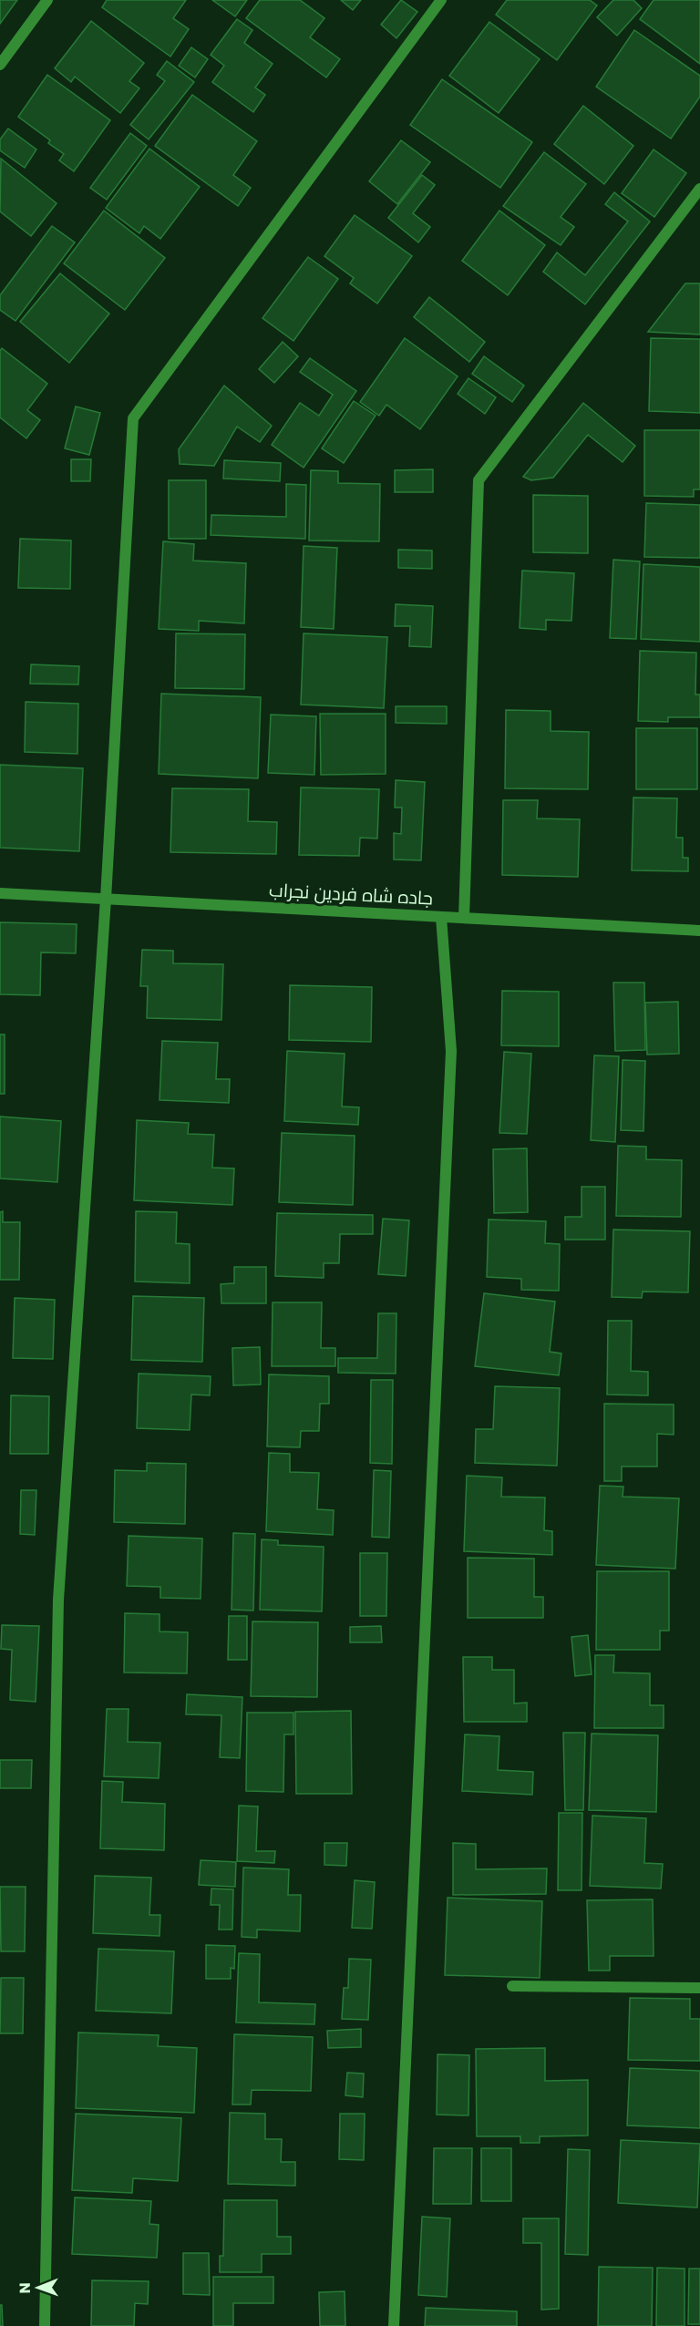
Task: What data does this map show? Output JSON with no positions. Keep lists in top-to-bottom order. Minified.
{"streets":{"street":["جاده شاه فردین نجراب"]},"north":"left"}
